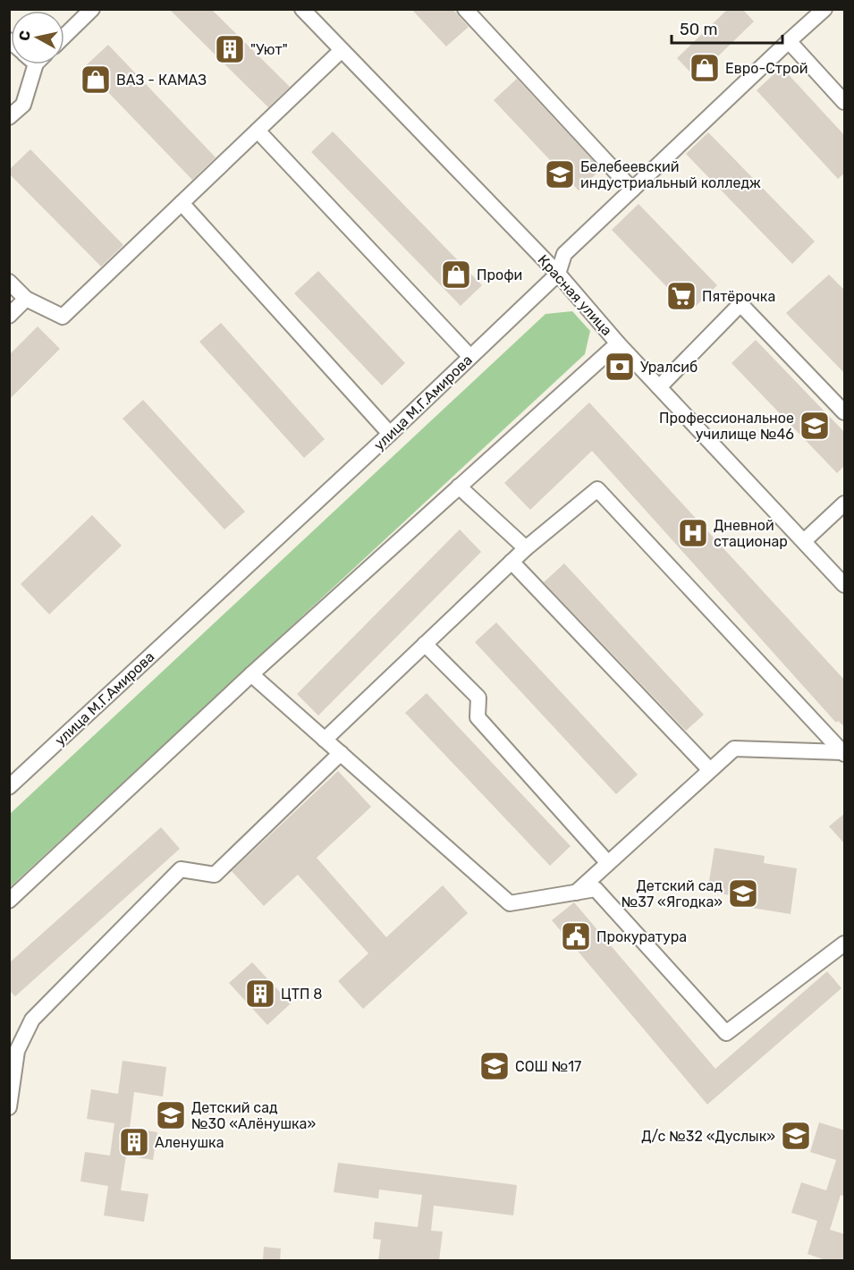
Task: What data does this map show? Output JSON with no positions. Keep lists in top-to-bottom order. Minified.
{"streets":{"street":["Красная улица","улица М.Г.Амирова"]},"crossings":[["Красная улица","улица М.Г.Амирова"]],"places":{"building":["\"Уют\"","ЦТП 8","Аленушка"],"shop":["Евро-Строй","ВАЗ - КАМАЗ","Профи"],"school or university":["Белебеевский индустриальный колледж","Профессиональное училище №46","Детский сад №37 «Ягодка»","СОШ №17","Детский сад №30 «Алёнушка»","Д/с №32 «Дуслык»"],"supermarket":["Пятёрочка"],"bank":["Уралсиб"],"hospital":["Дневной стационар"],"public building":["Прокуратура"]},"scale_bar":"50 m","north":"left"}
